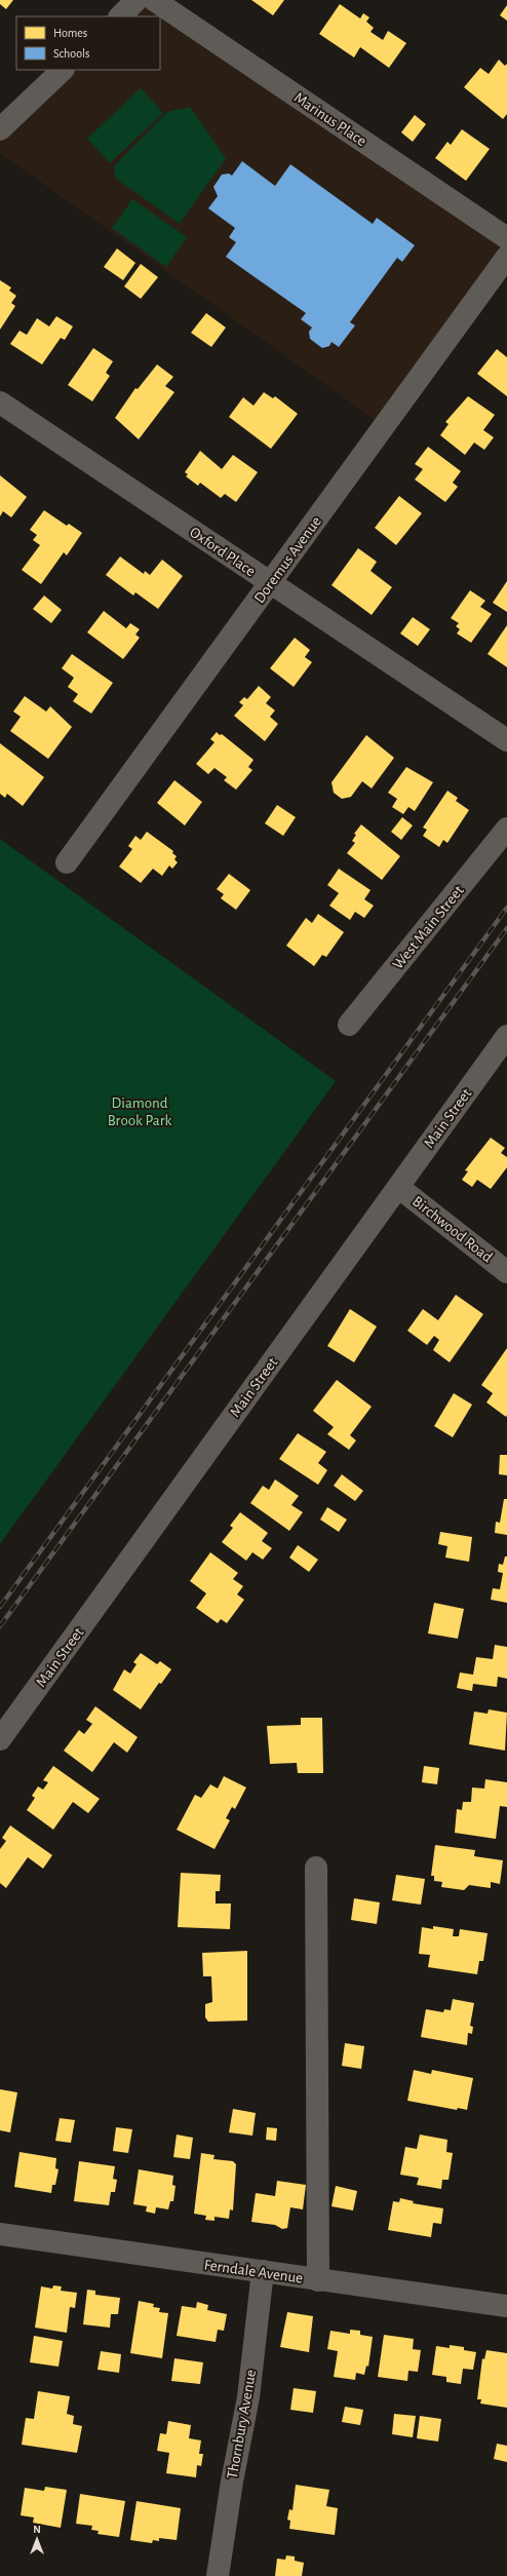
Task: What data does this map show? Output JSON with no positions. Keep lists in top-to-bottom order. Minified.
{"streets":{"street":["Marinus Place","Oxford Place","Doremus Avenue","West Main Street","Main Street","Birchwood Road","Ferndale Avenue","Thornbury Avenue"]},"crossings":[["Oxford Place","Doremus Avenue"],["Main Street","Birchwood Road"],["Ferndale Avenue","Thornbury Avenue"]],"parks":["Diamond Brook Park"],"legend":["Homes","Schools"],"north":"top"}
